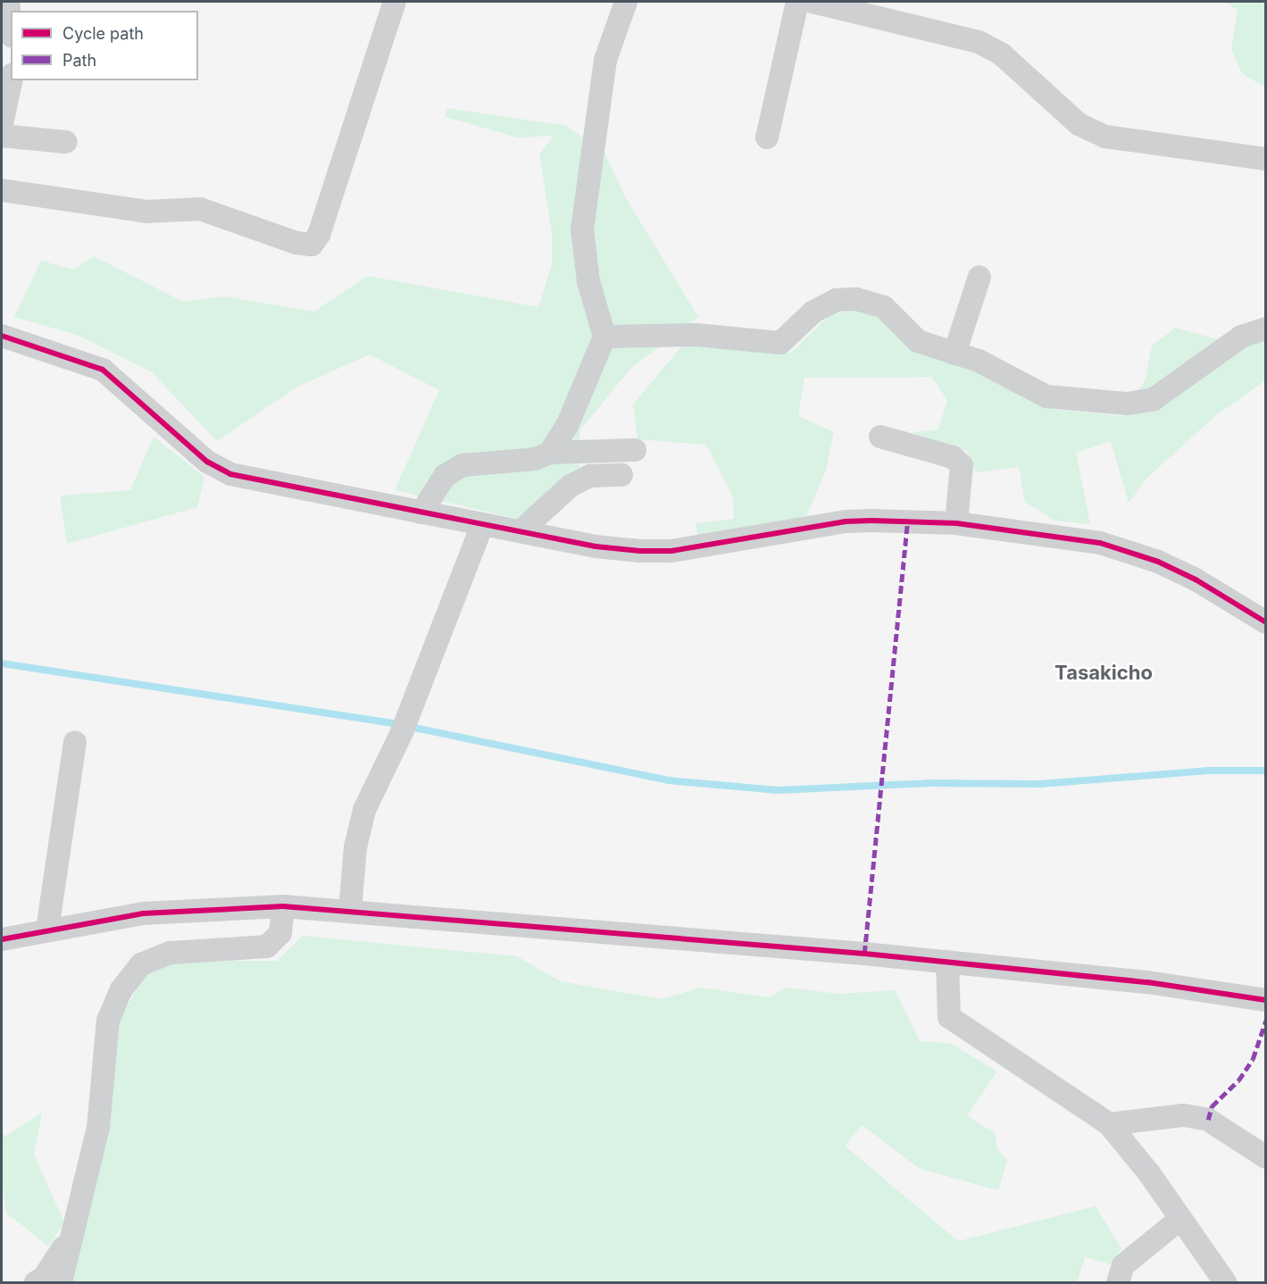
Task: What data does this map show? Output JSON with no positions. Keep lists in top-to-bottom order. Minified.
{"districts":["Tasakicho"],"legend":["Cycle path","Path"]}
